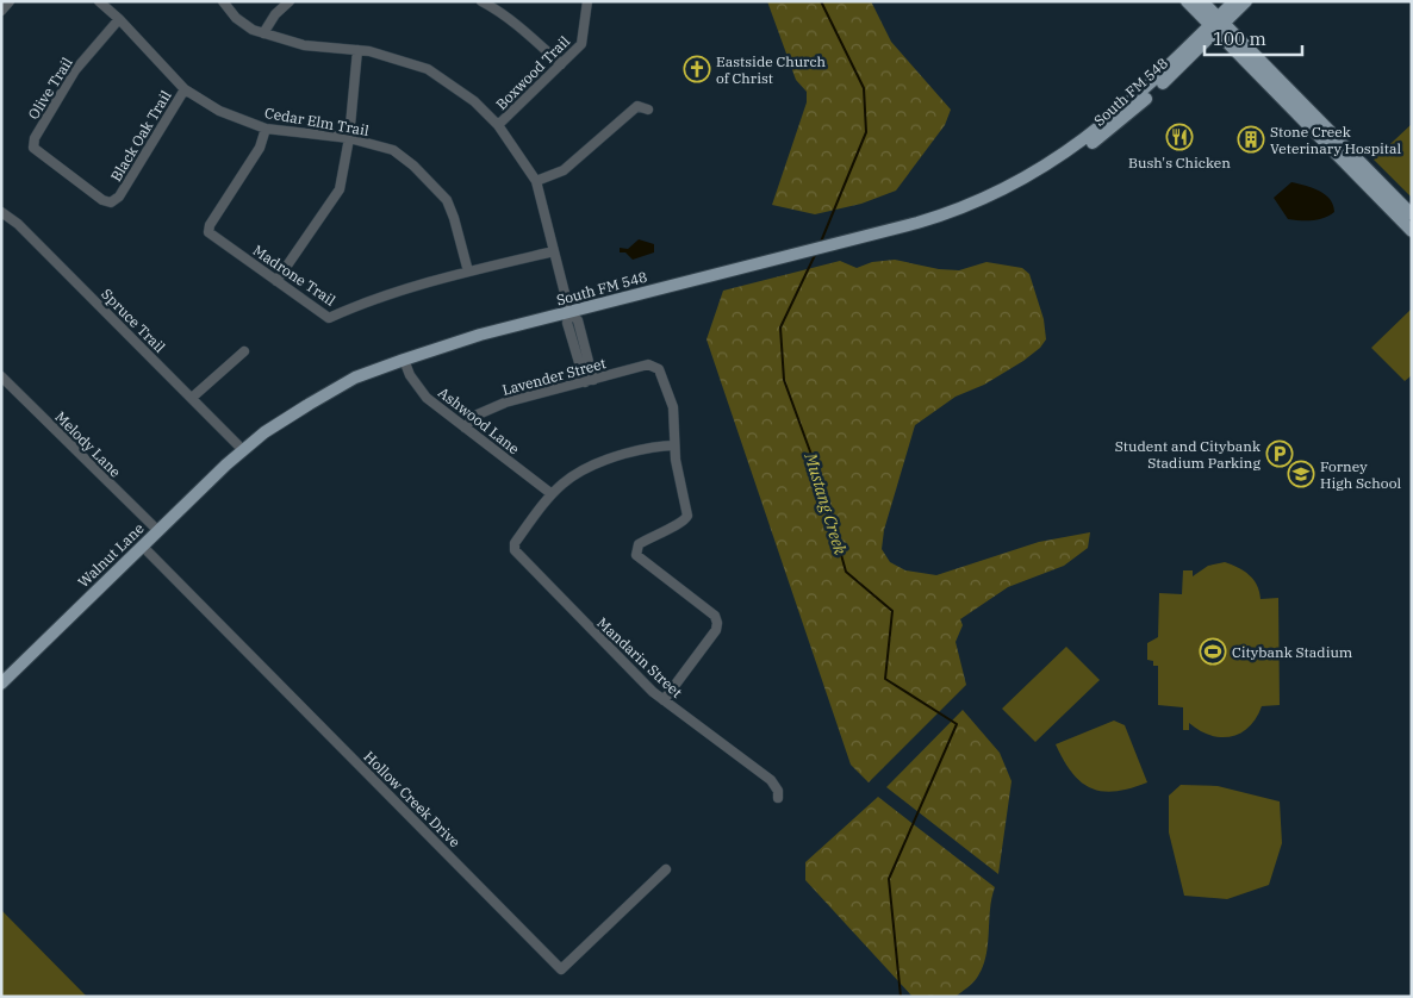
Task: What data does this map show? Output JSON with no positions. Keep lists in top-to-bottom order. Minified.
{"streets":{"main road":["South FM 548","Walnut Lane"],"street":["Boxwood Trail","Olive Trail","Cedar Elm Trail","Black Oak Trail","Madrone Trail","Spruce Trail","Lavender Street","Ashwood Lane","Melody Lane","Mandarin Street","Hollow Creek Drive"]},"crossings":[["Olive Trail","Cedar Elm Trail"],["Olive Trail","Black Oak Trail"],["South FM 548","Spruce Trail"],["South FM 548","Ashwood Lane"],["South FM 548","Walnut Lane"],["Cedar Elm Trail","Black Oak Trail"],["Cedar Elm Trail","Madrone Trail"],["Spruce Trail","Walnut Lane"],["Lavender Street","Ashwood Lane"],["Ashwood Lane","Mandarin Street"],["Melody Lane","Walnut Lane"],["Walnut Lane","Hollow Creek Drive"]],"water":["Mustang Creek"],"places":{"church":["Eastside Church of Christ"],"restaurant":["Bush's Chicken"],"building":["Stone Creek Veterinary Hospital"],"parking":["Student and Citybank Stadium Parking"],"school or university":["Forney High School"],"sports":["Citybank Stadium"]},"scale_bar":"100 m"}
